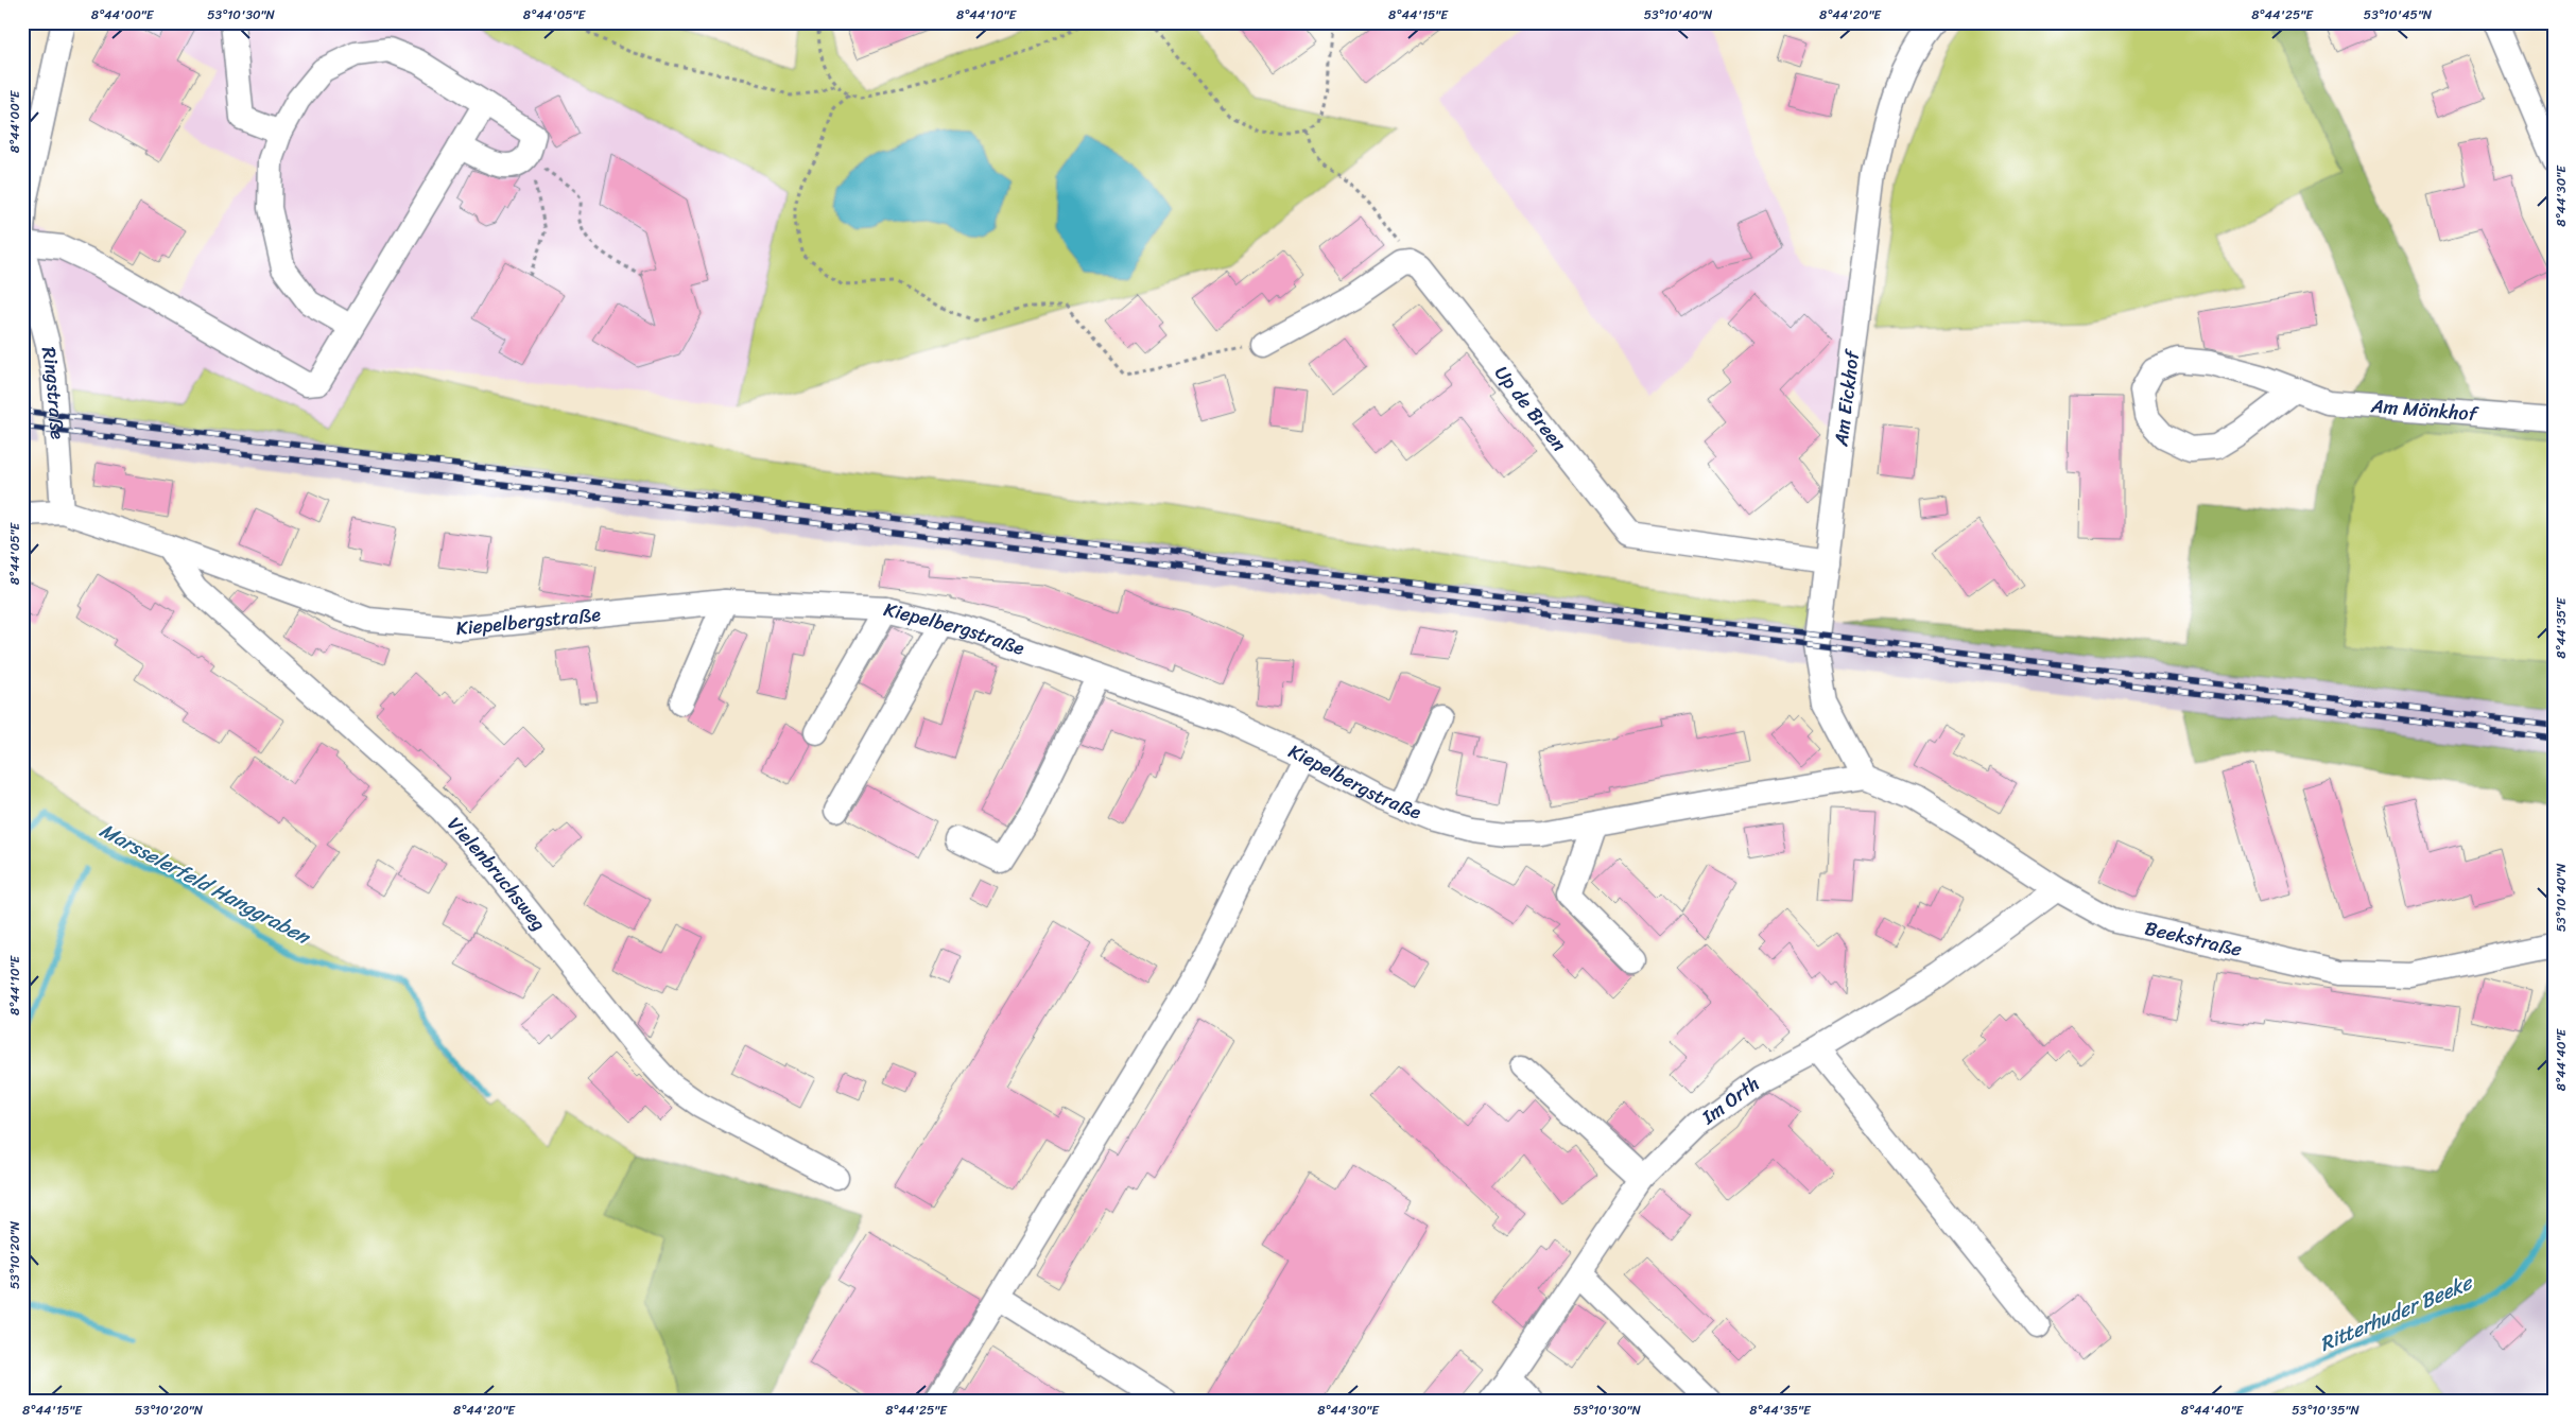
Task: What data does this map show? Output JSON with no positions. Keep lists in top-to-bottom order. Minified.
{"streets":{"street":["Ringstraße","Am Eickhof","Up de Breen","Am Mönkhof","Kiepelbergstraße","Vielenbruchsweg","Beekstraße","Im Orth"]},"crossings":[["Ringstraße","Kiepelbergstraße"],["Am Eickhof","Up de Breen"],["Am Eickhof","Kiepelbergstraße"],["Am Eickhof","Beekstraße"],["Kiepelbergstraße","Vielenbruchsweg"],["Kiepelbergstraße","Beekstraße"],["Beekstraße","Im Orth"]],"water":["Marsselerfeld Hanggraben","Ritterhuder Beeke"],"coordinates":["8°44'00\"E","53°10'30\"N","8°44'05\"E","8°44'10\"E","8°44'15\"E","53°10'40\"N","8°44'20\"E","8°44'25\"E","53°10'45\"N","8°44'30\"E","8°44'35\"E","8°44'40\"E","53°10'20\"N","53°10'35\"N"]}
